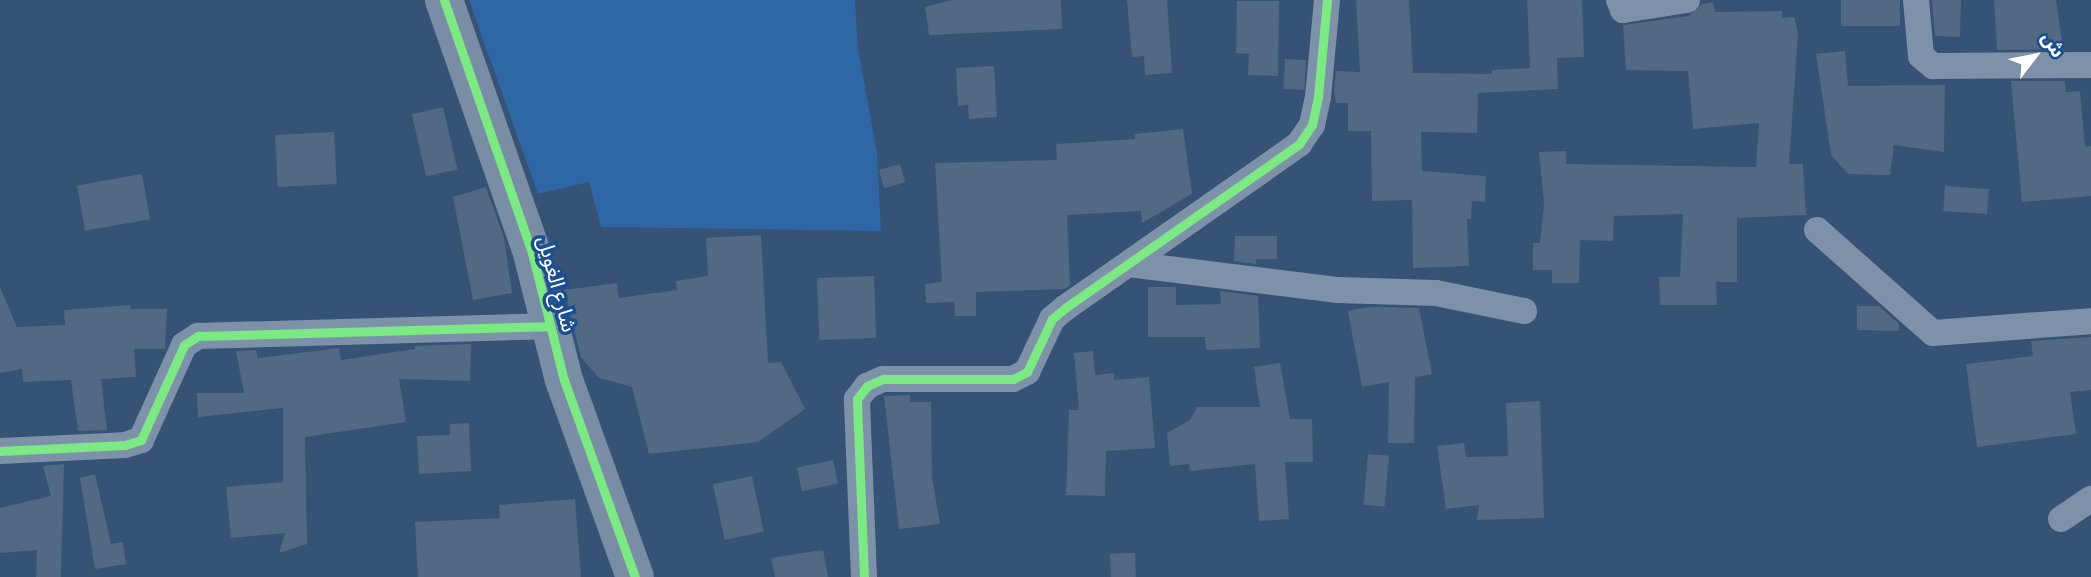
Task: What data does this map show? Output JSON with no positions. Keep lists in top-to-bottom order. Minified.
{"streets":{"street":["شارع الغويل"]},"north":"top right"}
